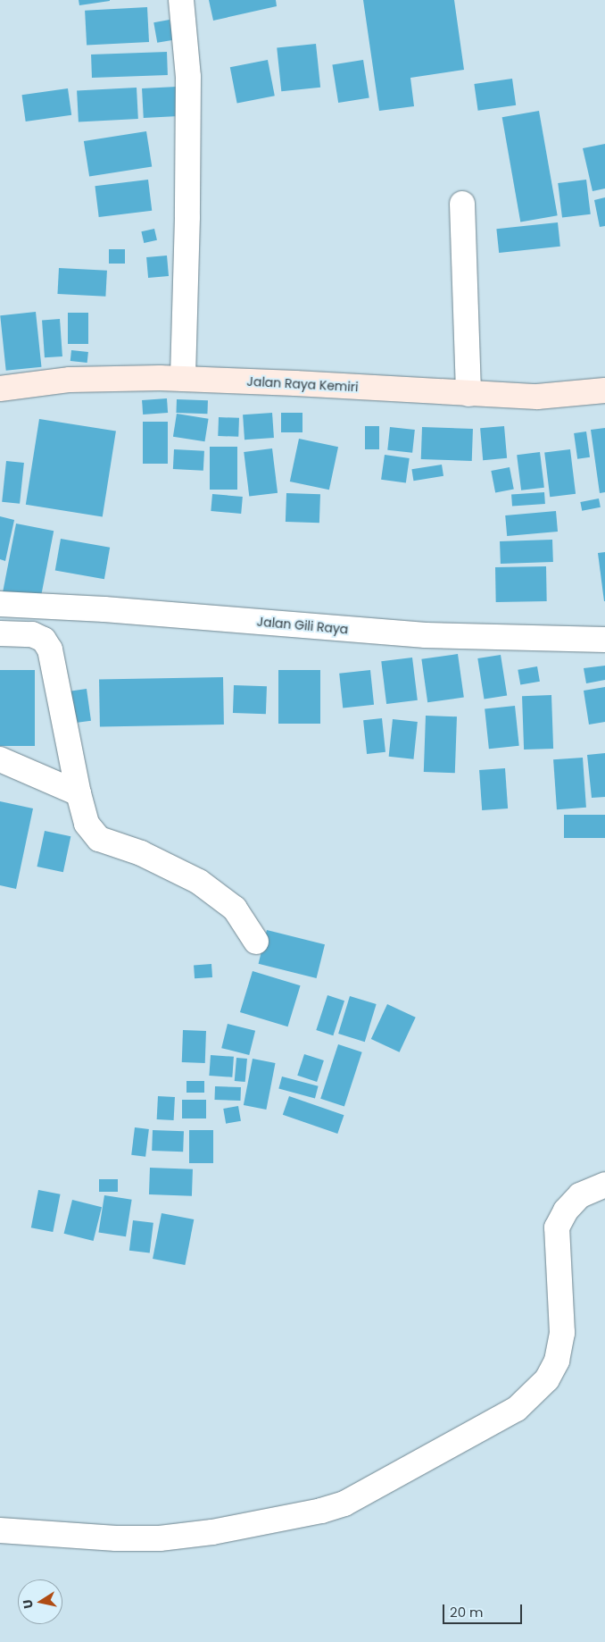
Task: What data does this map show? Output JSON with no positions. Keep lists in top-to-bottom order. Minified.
{"streets":{"street":["Jalan Raya Kemiri","Jalan Gili Raya"]},"scale_bar":"20 m","north":"left"}
